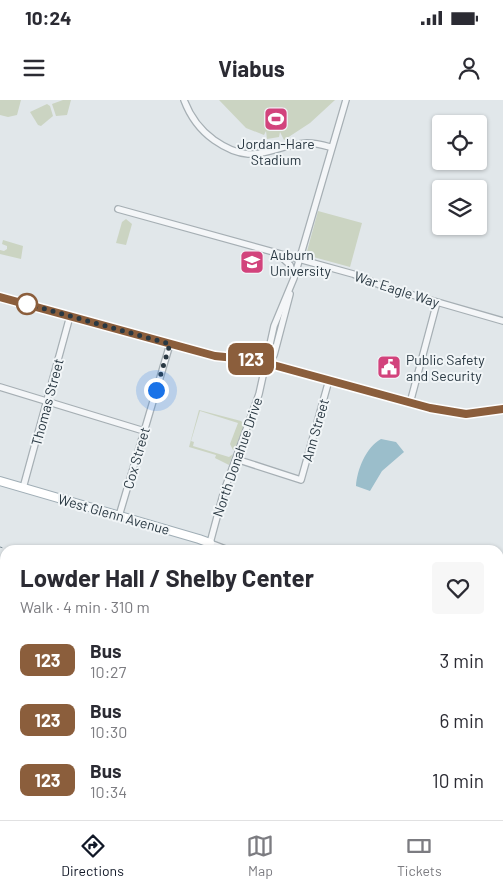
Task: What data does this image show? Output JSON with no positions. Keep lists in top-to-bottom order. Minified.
{"streets":{"main road":["West Glenn Avenue"],"street":["War Eagle Way","Thomas Street","Ann Street","North Donahue Drive","Cox Street"]},"crossings":[["War Eagle Way","North Donahue Drive"],["Thomas Street","West Glenn Avenue"],["Ann Street","North Donahue Drive"],["Cox Street","West Glenn Avenue"]],"places":{"sports":["Jordan-Hare Stadium"],"school or university":["Auburn University"],"public building":["Public Safety and Security"]},"lines":["bus line 123"],"page":{"status":"10:24","header":"Viabus","on_map":"123","heading":["Lowder Hall / Shelby Center","Walk · 4 min · 310 m"],"list":[{"mark":"123","name":"Bus","note":"10:27","value":"3 min"},{"mark":"123","name":"Bus","note":"10:30","value":"6 min"},{"mark":"123","name":"Bus","note":"10:34","value":"10 min"}],"tabs":["Directions","Map","Tickets"]}}
